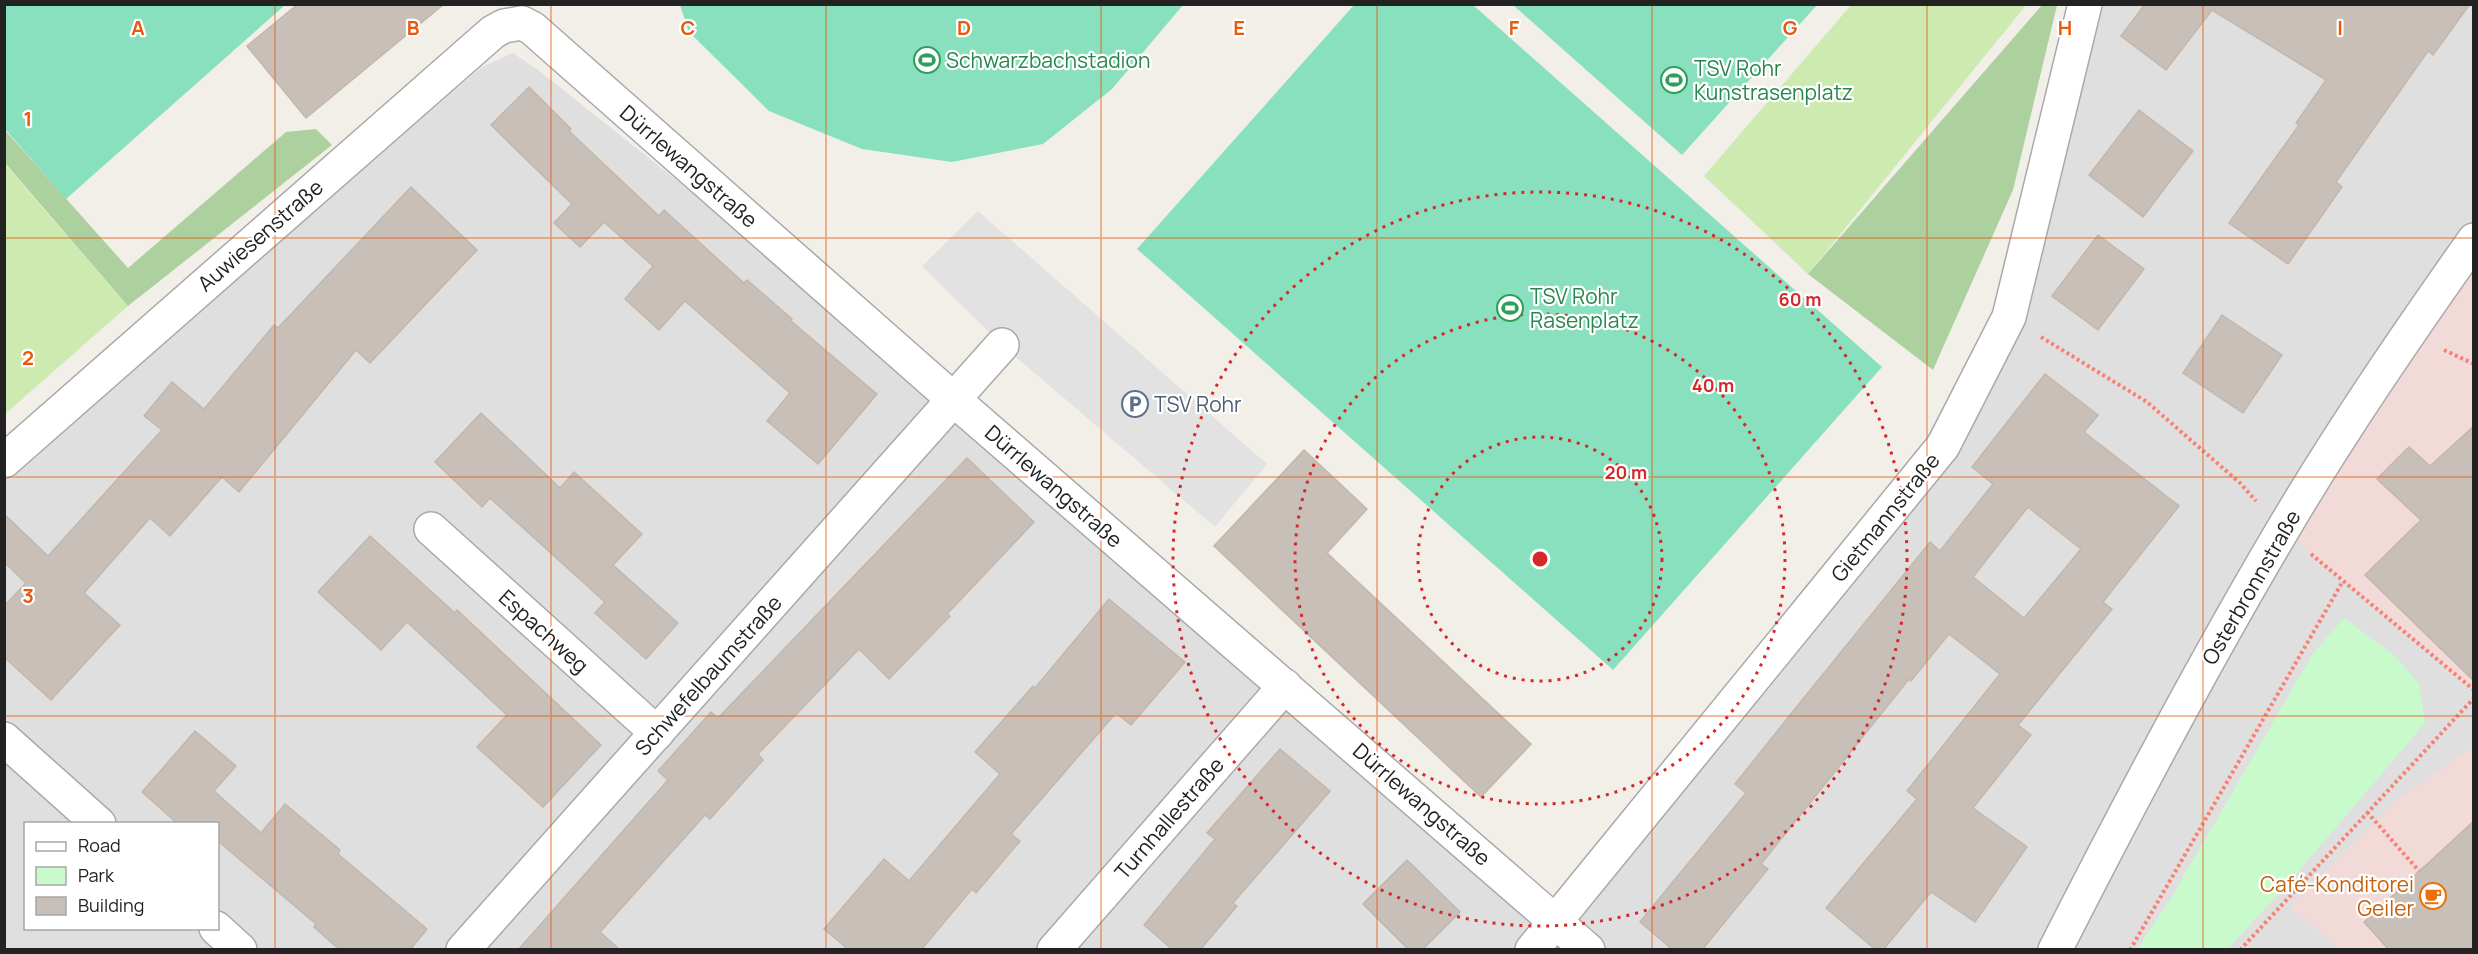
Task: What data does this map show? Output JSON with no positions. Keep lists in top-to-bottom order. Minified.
{"streets":{"street":["Dürrlewangstraße","Auwiesenstraße","Gietmannstraße","Osterbronnstraße","Espachweg","Schwefelbaumstraße","Turnhallestraße"]},"crossings":[["Dürrlewangstraße","Auwiesenstraße"],["Dürrlewangstraße","Gietmannstraße"],["Dürrlewangstraße","Schwefelbaumstraße"],["Dürrlewangstraße","Turnhallestraße"],["Espachweg","Schwefelbaumstraße"]],"places":{"sports":["Schwarzbachstadion","TSV Rohr Kunstrasenplatz","TSV Rohr Rasenplatz"],"parking":["TSV Rohr"],"cafe":["Café-Konditorei Geiler"]},"legend":["Road","Park","Building"],"grid":{"columns":["A","B","C","D","E","F","G","H","I"],"rows":["1","2","3"]},"rings":["60 m","40 m","20 m"]}
